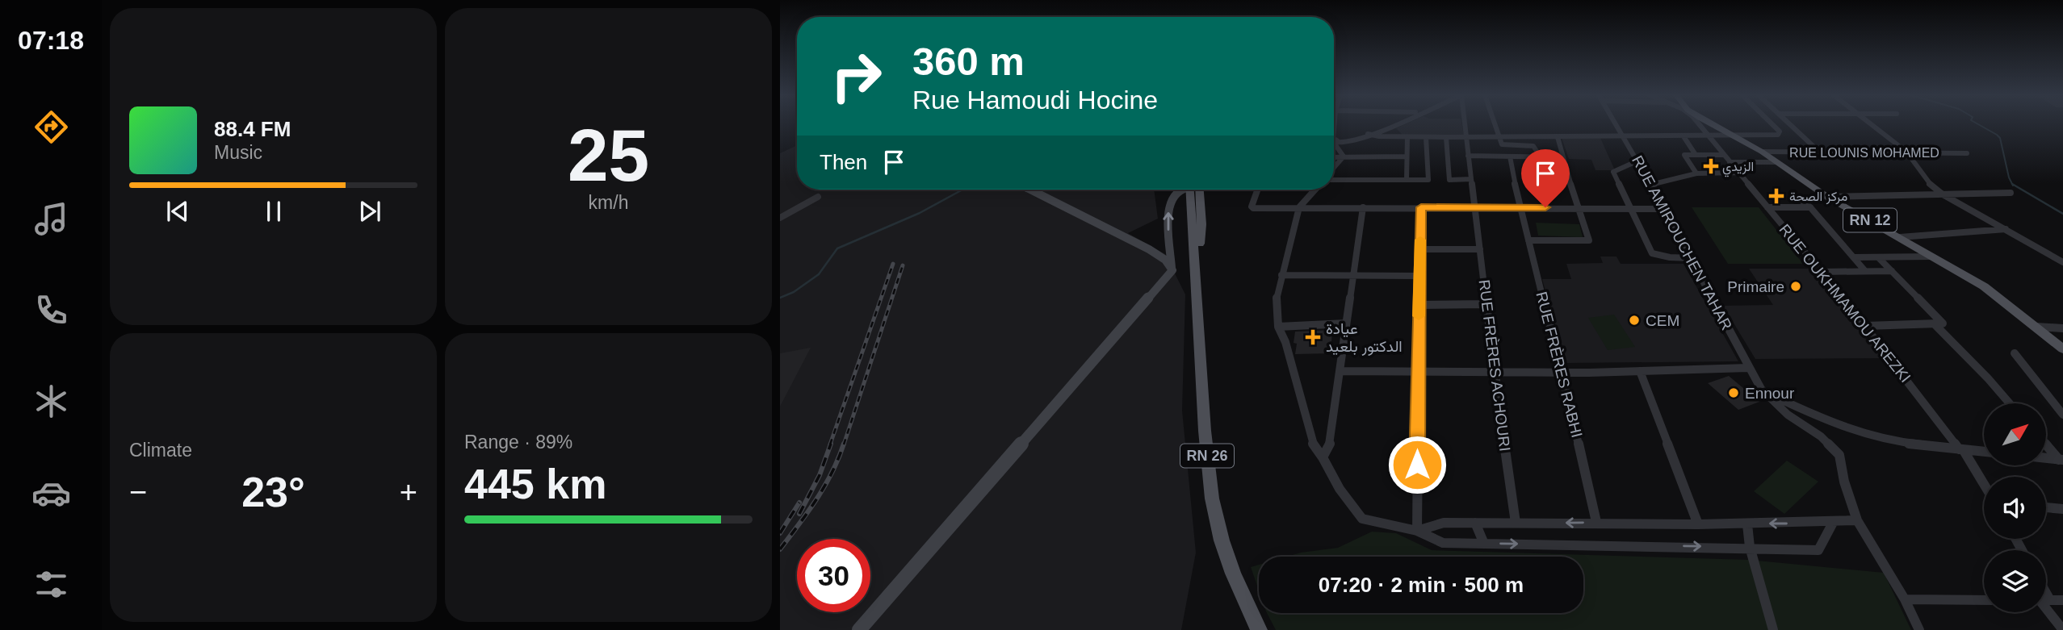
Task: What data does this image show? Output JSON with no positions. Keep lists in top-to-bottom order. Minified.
{"streets":{"main road":["RN 12","RN 26"],"street":["RUE LOUNIS MOHAMED","RUE AMIROUCHEN TAHAR","RUE OUKHMAMOU AREZKI","RUE FRÈRES RABHI","RUE FRÈRES ACHOURI"]},"crossings":[["RUE LOUNIS MOHAMED","RN 12"]],"places":{"health":["الزيدي","مركز الصحة","عيادة الدكتور بلعيد"],"other":["Primaire","CEM","Ennour"]},"north":"top right","page":{"tabs":"07:18","tile":[["25","km/h"],"Climate",["Range · 89%","445 km"]],"turn":["360 m","Rue Hamoudi Hocine"],"song":["88.4 FM","Music"],"then":"Then","heat":["−","23°","+"],"limit":"30","trip":"07:20 · 2 min · 500 m"}}
